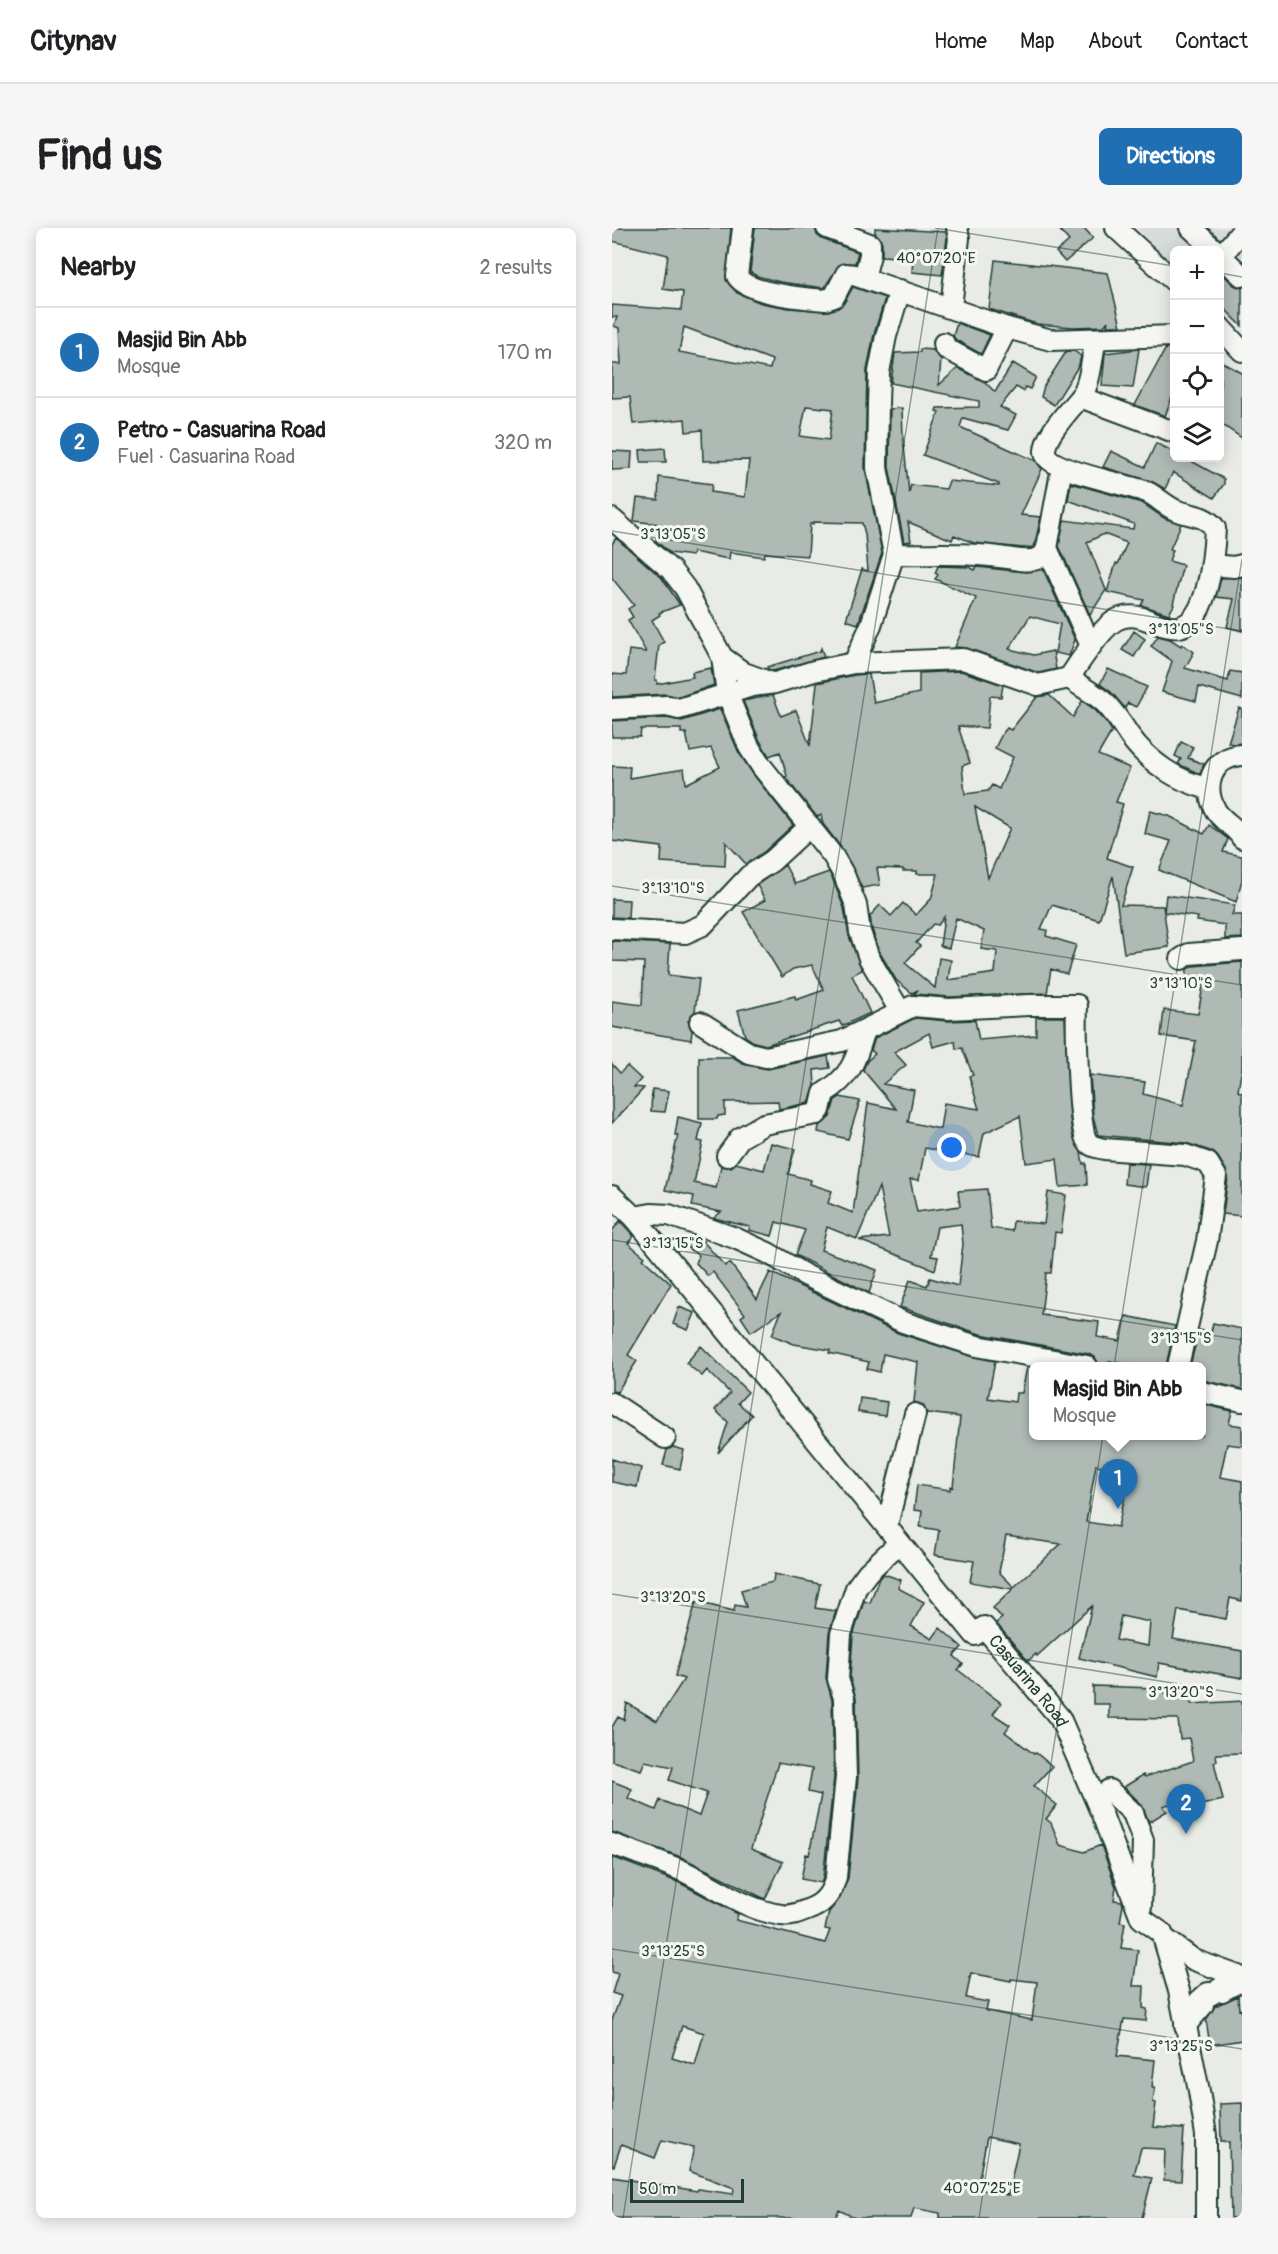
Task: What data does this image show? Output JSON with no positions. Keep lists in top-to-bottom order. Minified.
{"streets":{"street":["Casuarina Road"]},"scale_bar":"50 m","page":{"header":"Citynav","nav":["Home","Map","About","Contact"],"buttons":"Directions","title":"Find us","heading":["Nearby","2 results"],"map_buttons":["+","−"],"list":[{"mark":"1","name":"Masjid Bin Abb","note":"Mosque","value":"170 m"},{"mark":"2","name":"Petro - Casuarina Road","note":"Fuel · Casuarina Road","value":"320 m"}],"popup":["Masjid Bin Abb","Mosque"],"pins":["1","2"],"scale":"50 m"},"coordinates":["40°07'20\"E","3°13'05\"S","3°13'10\"S","3°13'15\"S","3°13'20\"S","3°13'25\"S","40°07'25\"E"]}
